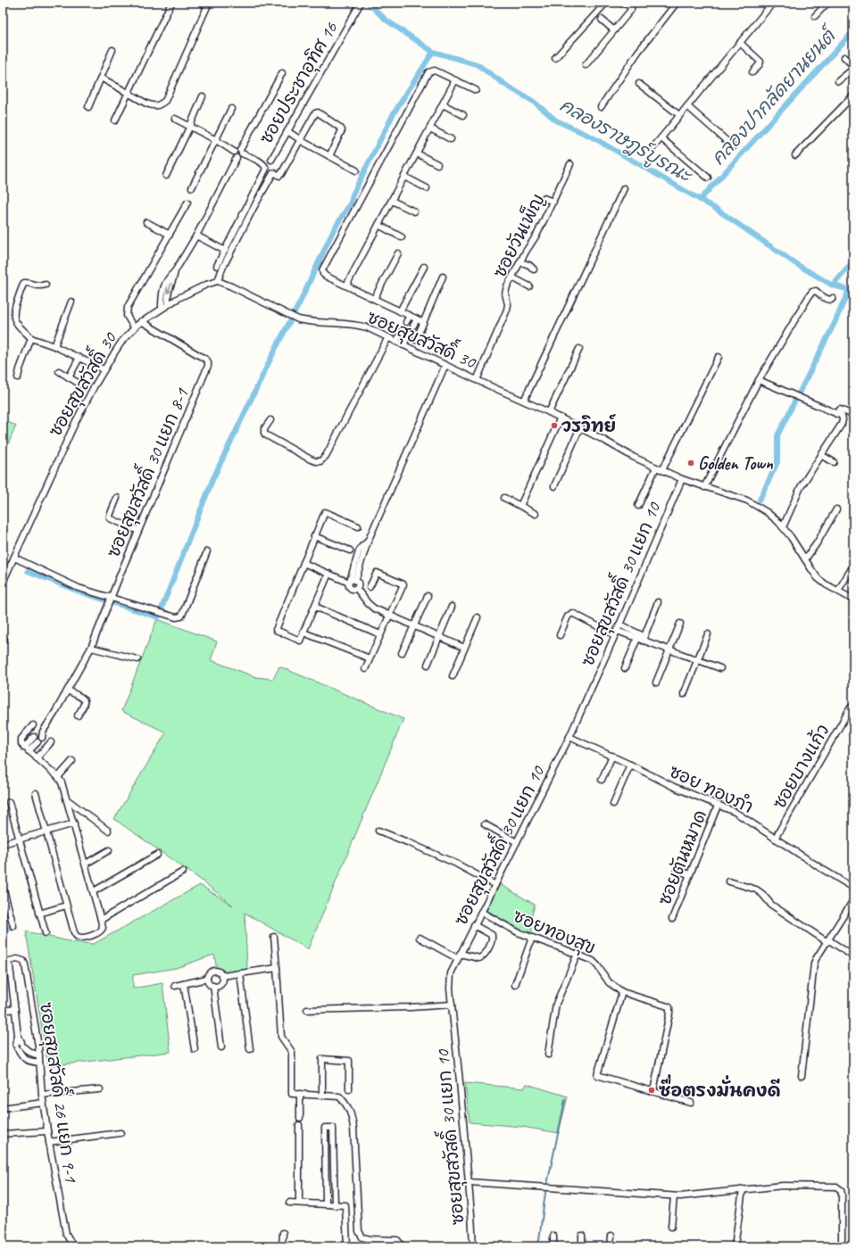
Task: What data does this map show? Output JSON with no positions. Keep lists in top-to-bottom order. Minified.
{"streets":{"street":["ซอยประชาอุทิศ 16","ซอยวันเพ็ญ","ซอยสุขสวัสดิ์ 30","ซอยสุขสวัสดิ์ 30 แยก 8-1","ซอยสุขสวัสดิ์ 30 แยก 10","ซอยบางแก้ว","ซอย ทองภํา","ซอยตันหมาด","ซอยทองสุข","ซอยสุขสวัสดิ์ 26 แยก 9-1"]},"crossings":[["ซอยวันเพ็ญ","ซอยสุขสวัสดิ์ 30"],["ซอยสุขสวัสดิ์ 30","ซอยสุขสวัสดิ์ 30 แยก 8-1"],["ซอยสุขสวัสดิ์ 30","ซอยสุขสวัสดิ์ 30 แยก 10"],["ซอยสุขสวัสดิ์ 30 แยก 10","ซอย ทองภํา"],["ซอยสุขสวัสดิ์ 30 แยก 10","ซอยทองสุข"],["ซอยบางแก้ว","ซอย ทองภํา"],["ซอย ทองภํา","ซอยตันหมาด"]],"water":["คลองปากลัดยานยนต์","คลองราษฎร์บูรณะ"],"places":["วรวิทย์","Golden Town","ซื่อตรงมั่นคงดี"]}
